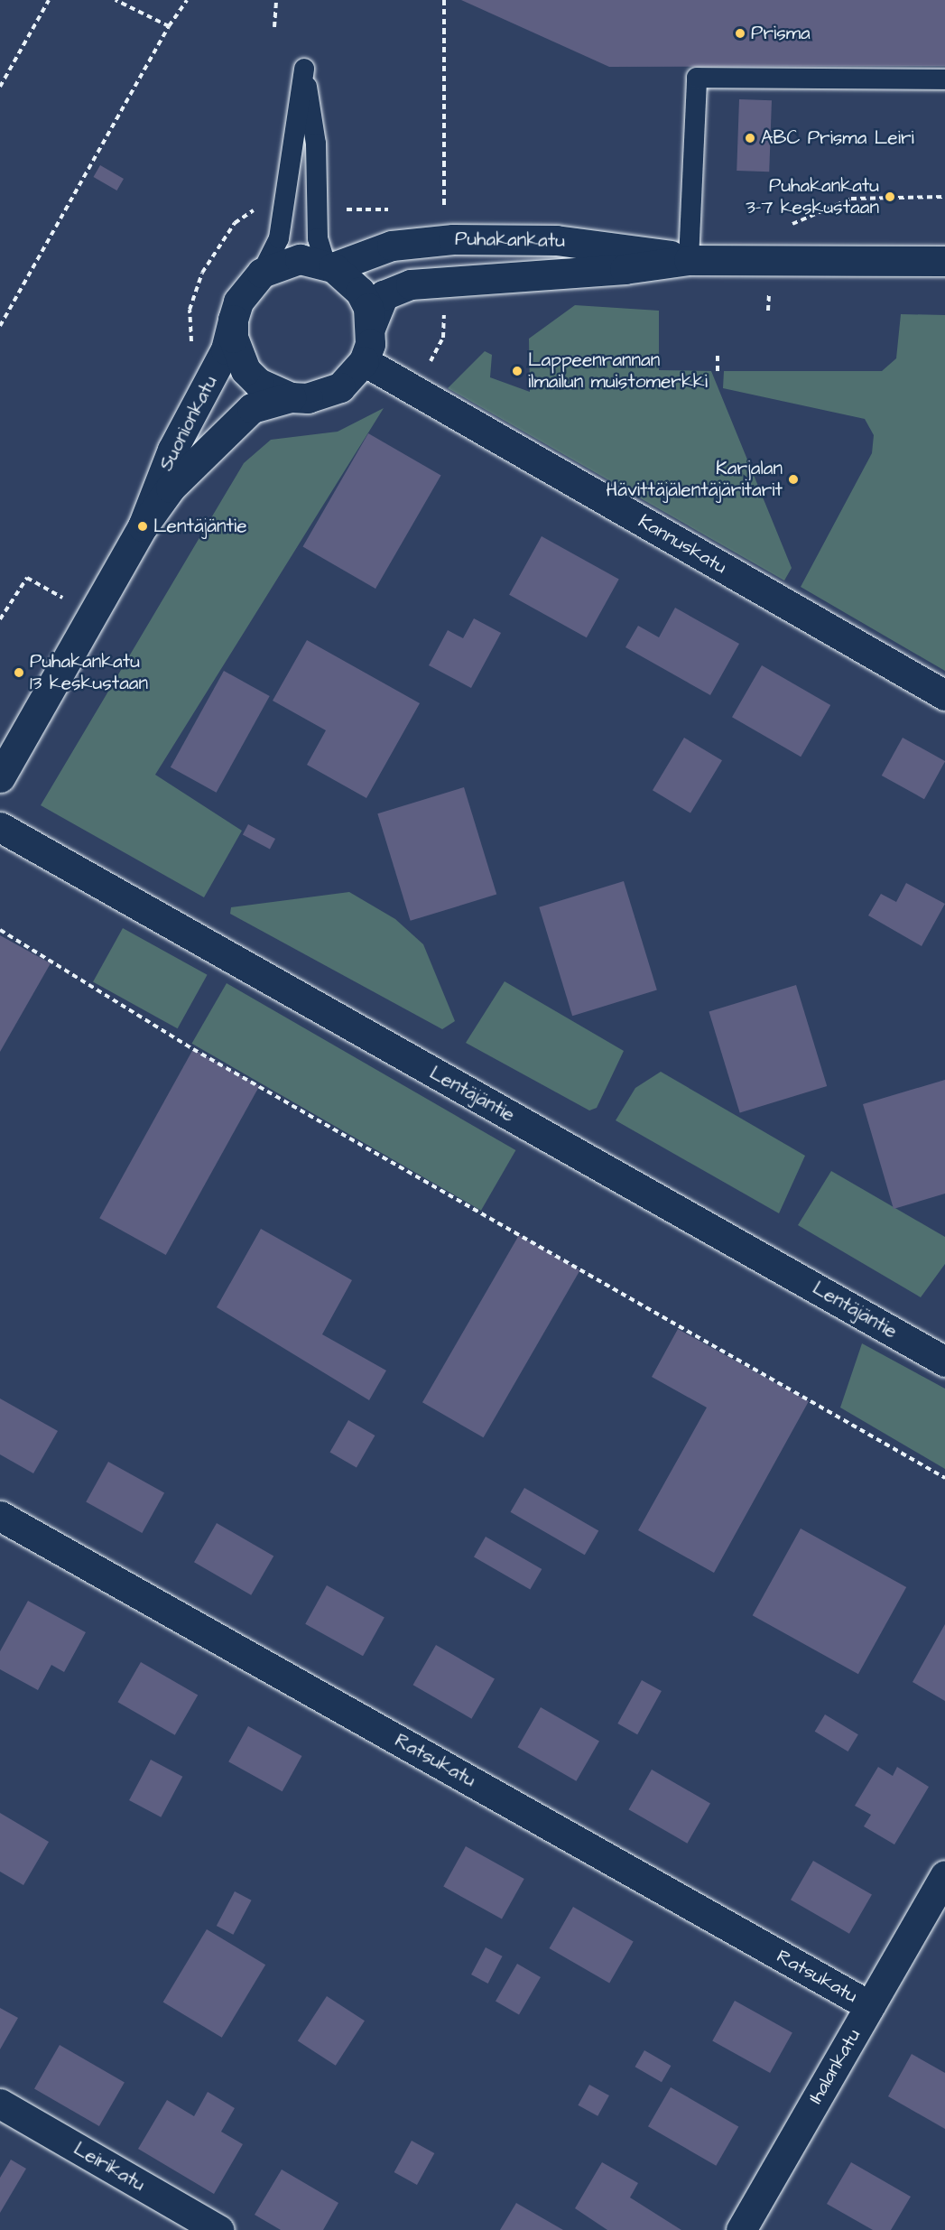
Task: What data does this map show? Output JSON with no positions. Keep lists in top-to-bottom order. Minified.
{"streets":{"street":["Puhakankatu","Suonionkatu","Kannuskatu","Lentäjäntie","Ratsukatu","Ihalankatu","Leirikatu"]},"crossings":[["Puhakankatu","Suonionkatu"],["Puhakankatu","Kannuskatu"],["Suonionkatu","Kannuskatu"],["Ratsukatu","Ihalankatu"]],"places":["Prisma","ABC Prisma Leiri","Puhakankatu 3-7 keskustaan","Lappeenrannan ilmailun muistomerkki","Karjalan Hävittäjälentäjäritarit","Lentäjäntie","Puhakankatu 13 keskustaan"]}
